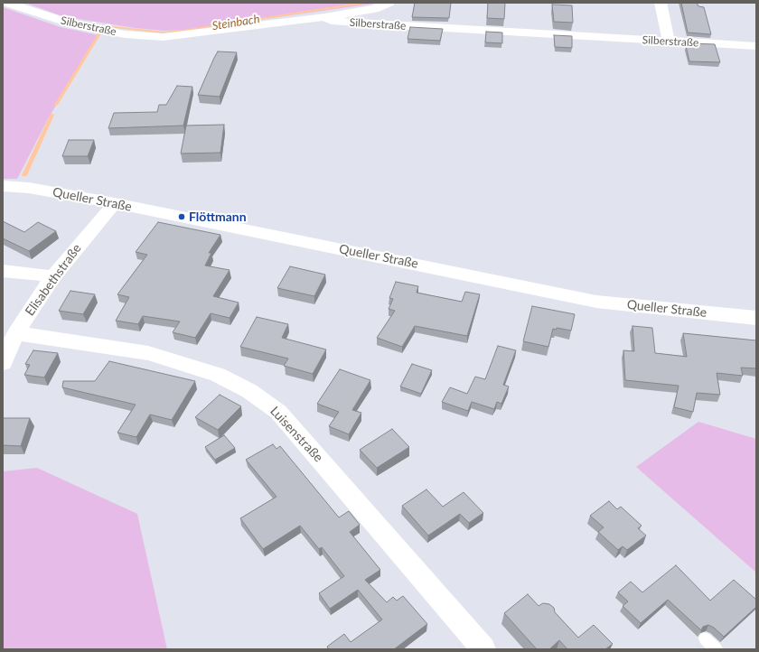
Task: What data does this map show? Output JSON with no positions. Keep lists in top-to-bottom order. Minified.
{"streets":{"street":["Silberstraße","Queller Straße","Elisabethstraße","Luisenstraße"]},"crossings":[["Queller Straße","Elisabethstraße"],["Elisabethstraße","Luisenstraße"]],"water":["Steinbach"],"places":["Flöttmann"]}
